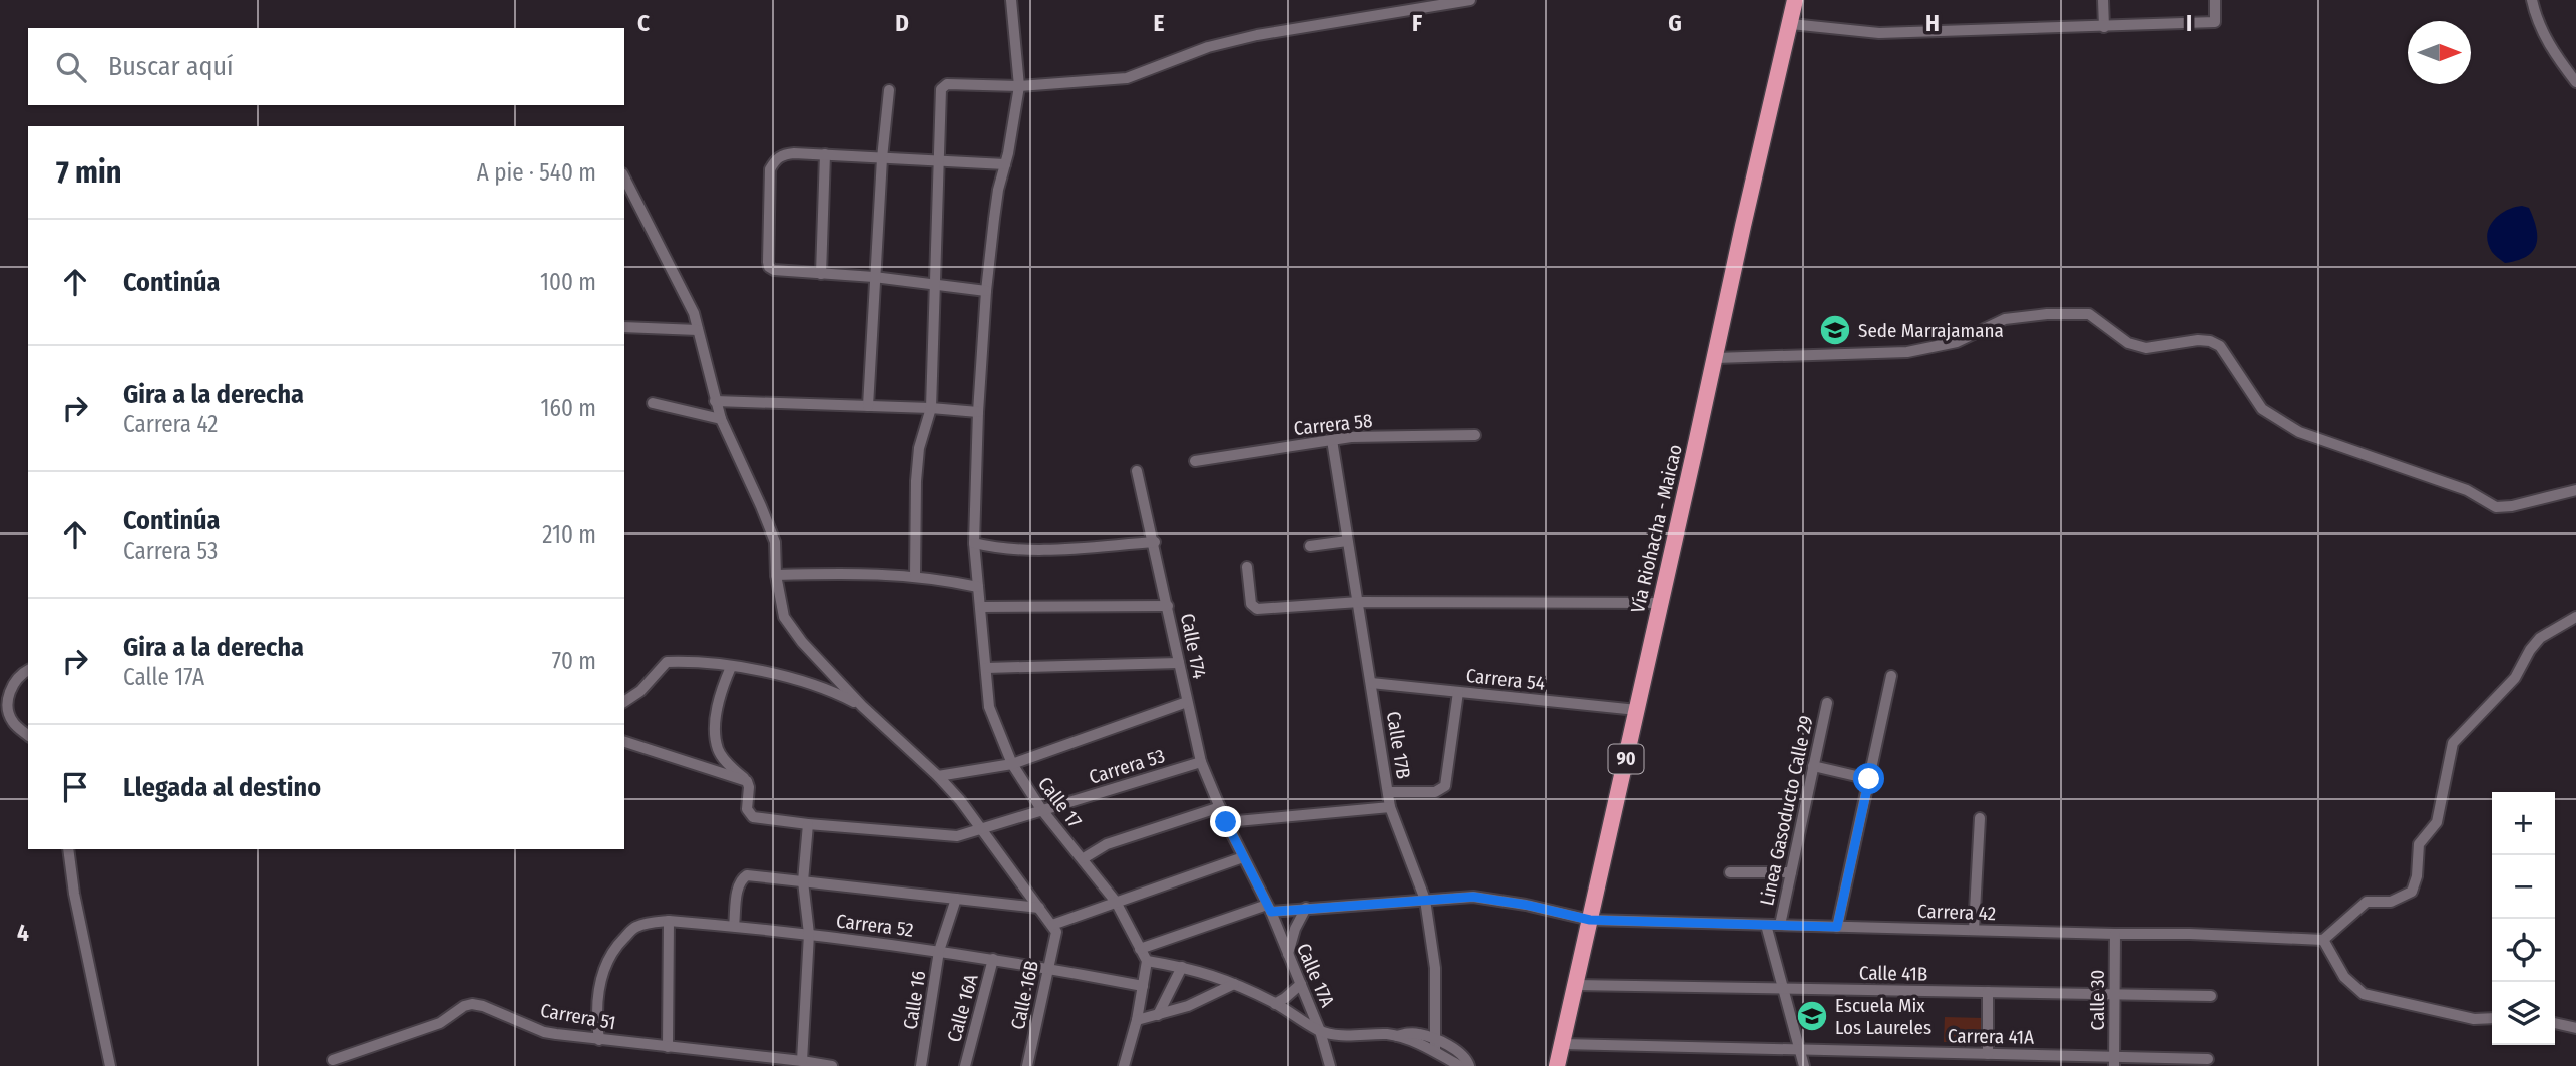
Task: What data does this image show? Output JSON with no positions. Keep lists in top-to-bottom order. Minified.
{"streets":{"highway":["Vía Riohacha - Maicao","90"],"street":["Carrera 58","Calle 174","Carrera 54","Calle 17B","Carrera 53","Calle 17","Linea Gasoducto Calle 29","Carrera 42","Carrera 52","Calle 41B","Calle 17A","Calle 16B","Calle 16","Calle 30","Calle 16A","Carrera 51","Carrera 41A"]},"crossings":[["Carrera 58","Calle 17B"],["Vía Riohacha - Maicao","Carrera 54"],["Vía Riohacha - Maicao","Carrera 42"],["Vía Riohacha - Maicao","Calle 41B"],["Vía Riohacha - Maicao","Carrera 41A"],["Calle 174","Carrera 53"],["Calle 174","Calle 17A"],["Carrera 54","Calle 17B"],["Carrera 53","Calle 17"],["Linea Gasoducto Calle 29","Carrera 42"],["Carrera 42","Calle 30"],["Carrera 52","Calle 16B"],["Carrera 52","Calle 16"],["Carrera 52","Calle 16A"],["Carrera 52","Carrera 51"],["Calle 41B","Calle 30"],["Calle 30","Carrera 41A"]],"places":{"school or university":["Sede Marrajamana","Escuela Mix Los Laureles"]},"north":"right","page":{"search":"Buscar aquí","heading":["7 min","A pie · 540 m"],"list":[["Continúa","100 m"],["Gira a la derecha","Carrera 42","160 m"],["Continúa","Carrera 53","210 m"],["Gira a la derecha","Calle 17A","70 m"],"Llegada al destino"],"map_buttons":["+","−"]},"grid":{"columns":["C","D","E","F","G","H","I"],"rows":["4"]}}
